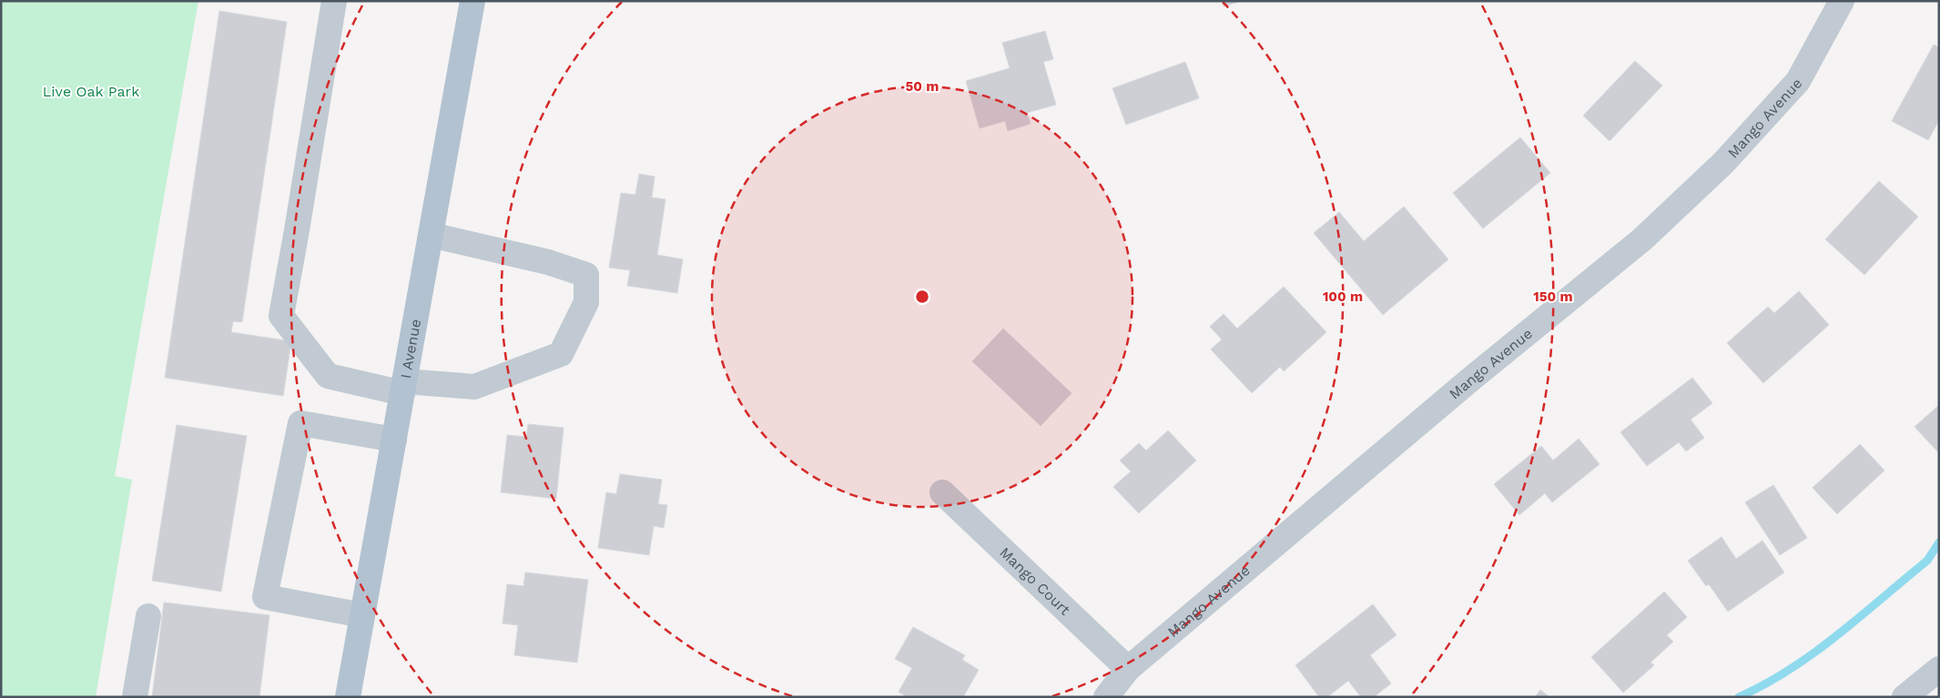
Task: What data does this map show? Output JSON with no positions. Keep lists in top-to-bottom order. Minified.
{"streets":{"main road":["I Avenue"],"street":["Mango Avenue","Mango Court"]},"crossings":[["Mango Avenue","Mango Court"]],"parks":["Live Oak Park"],"rings":["50 m","100 m","150 m"]}
